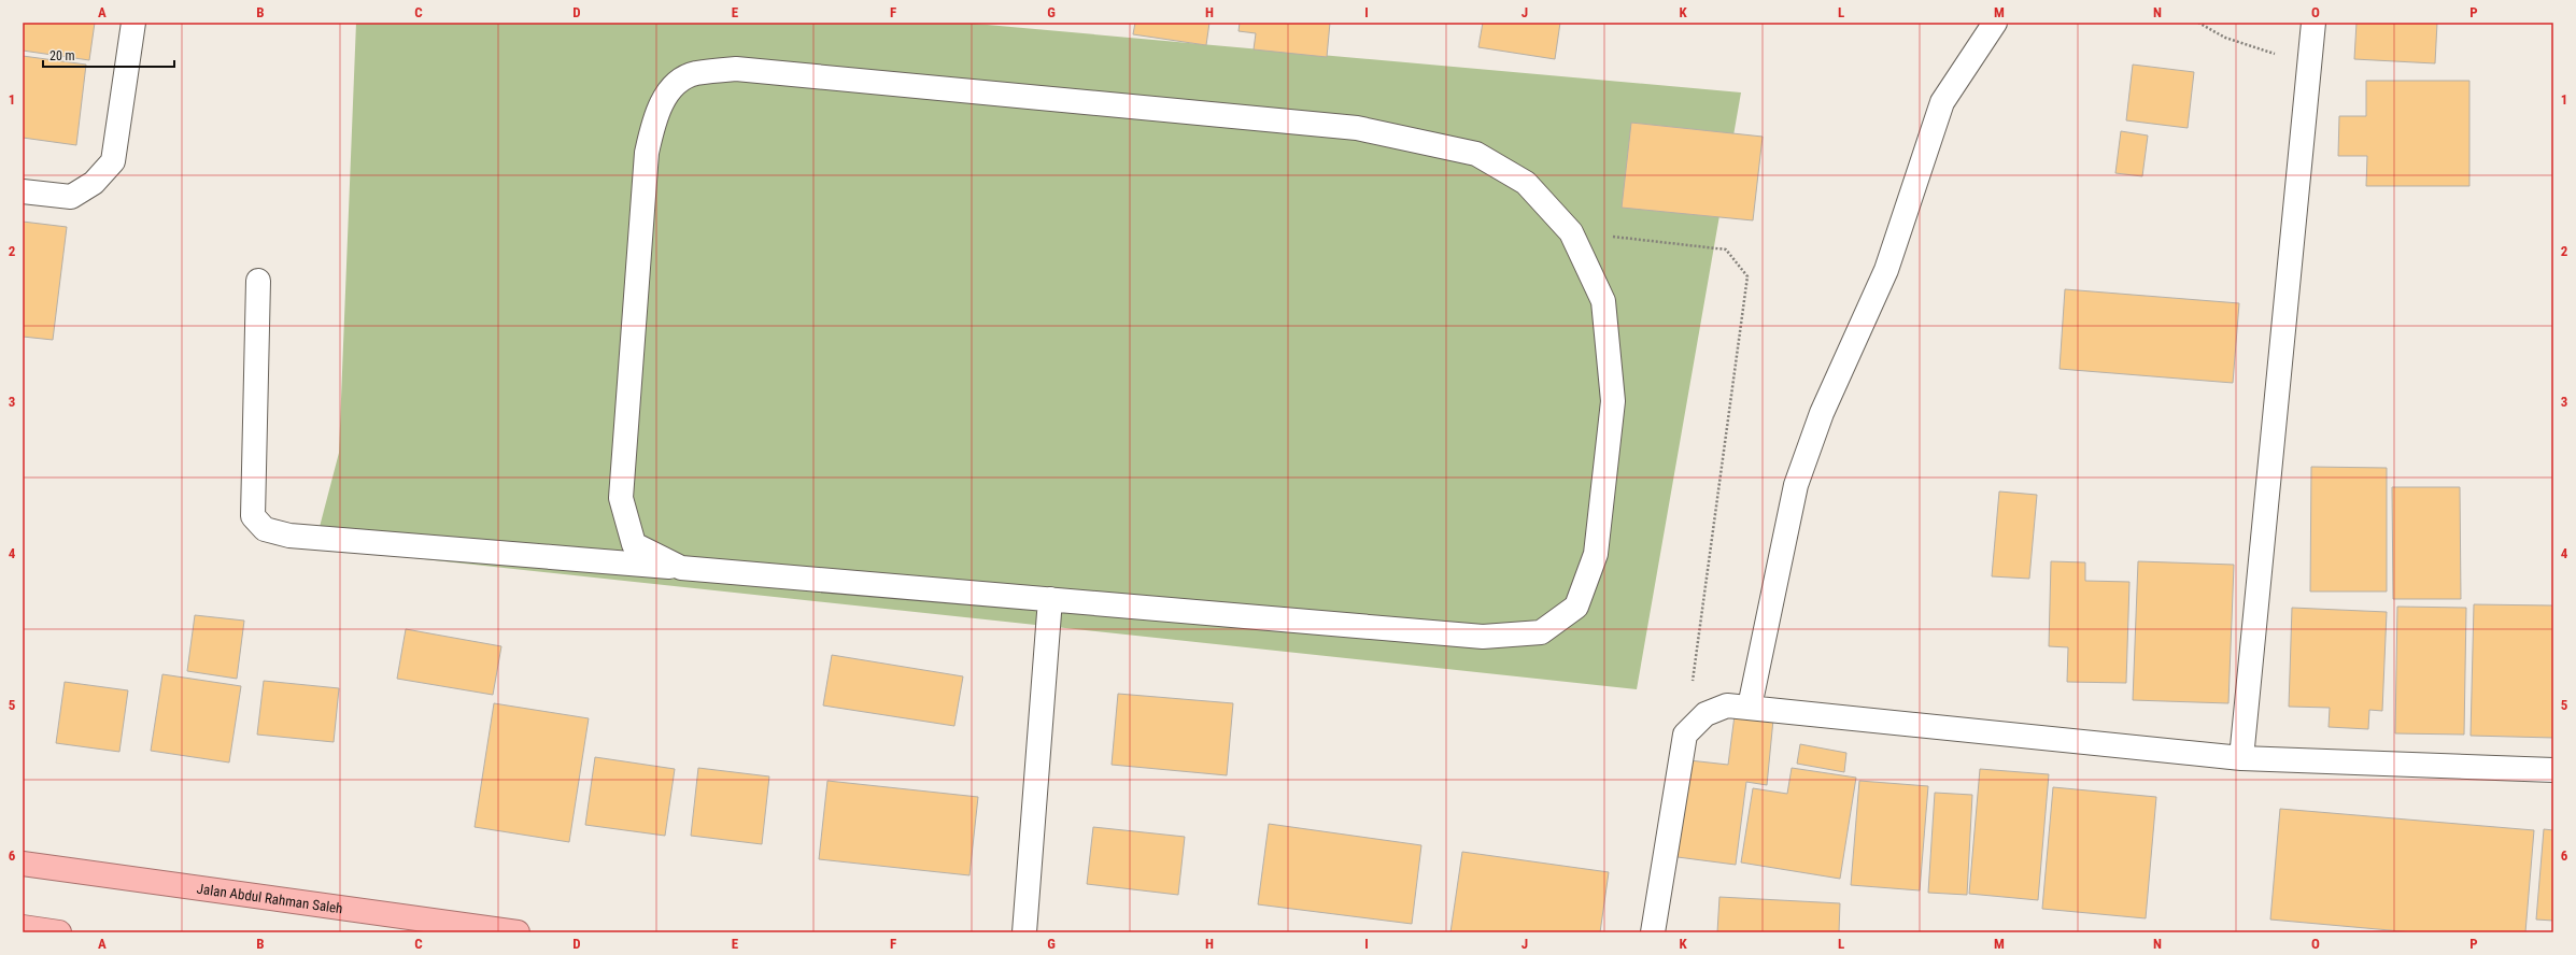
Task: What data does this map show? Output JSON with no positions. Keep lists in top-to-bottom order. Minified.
{"streets":{"highway":["Jalan Abdul Rahman Saleh"]},"scale_bar":"20 m","grid":{"columns":["A","B","C","D","E","F","G","H","I","J","K","L","M","N","O","P"],"rows":["1","2","3","4","5","6"]}}
